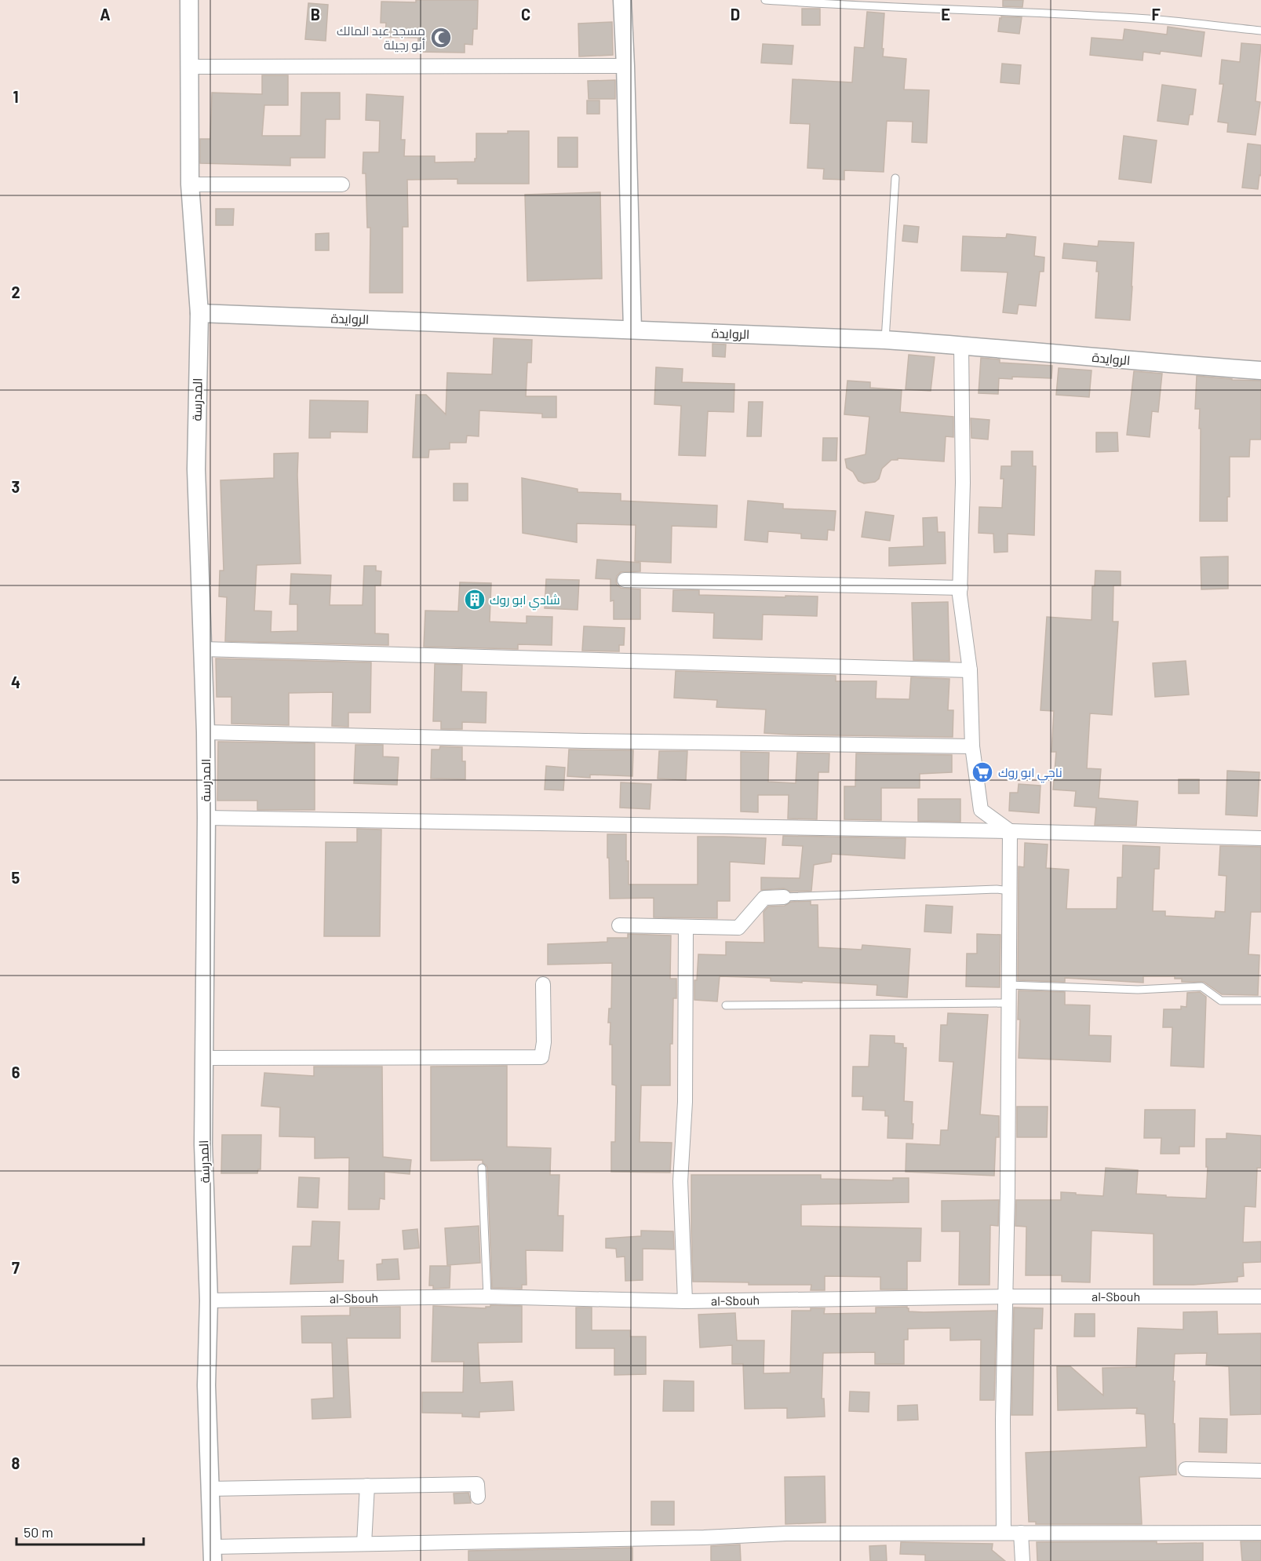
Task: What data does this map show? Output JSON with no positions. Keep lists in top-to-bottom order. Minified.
{"streets":{"street":["الروايدة","المدرسة","al-Sbouh"]},"crossings":[["الروايدة","المدرسة"],["المدرسة","al-Sbouh"]],"places":{"mosque":["مسجد عبد المالك أبو رجيلة"],"building":["شادي ابو روك"],"supermarket":["ناجي ابو روك"]},"scale_bar":"50 m","grid":{"columns":["A","B","C","D","E","F"],"rows":["1","2","3","4","5","6","7","8"]}}
